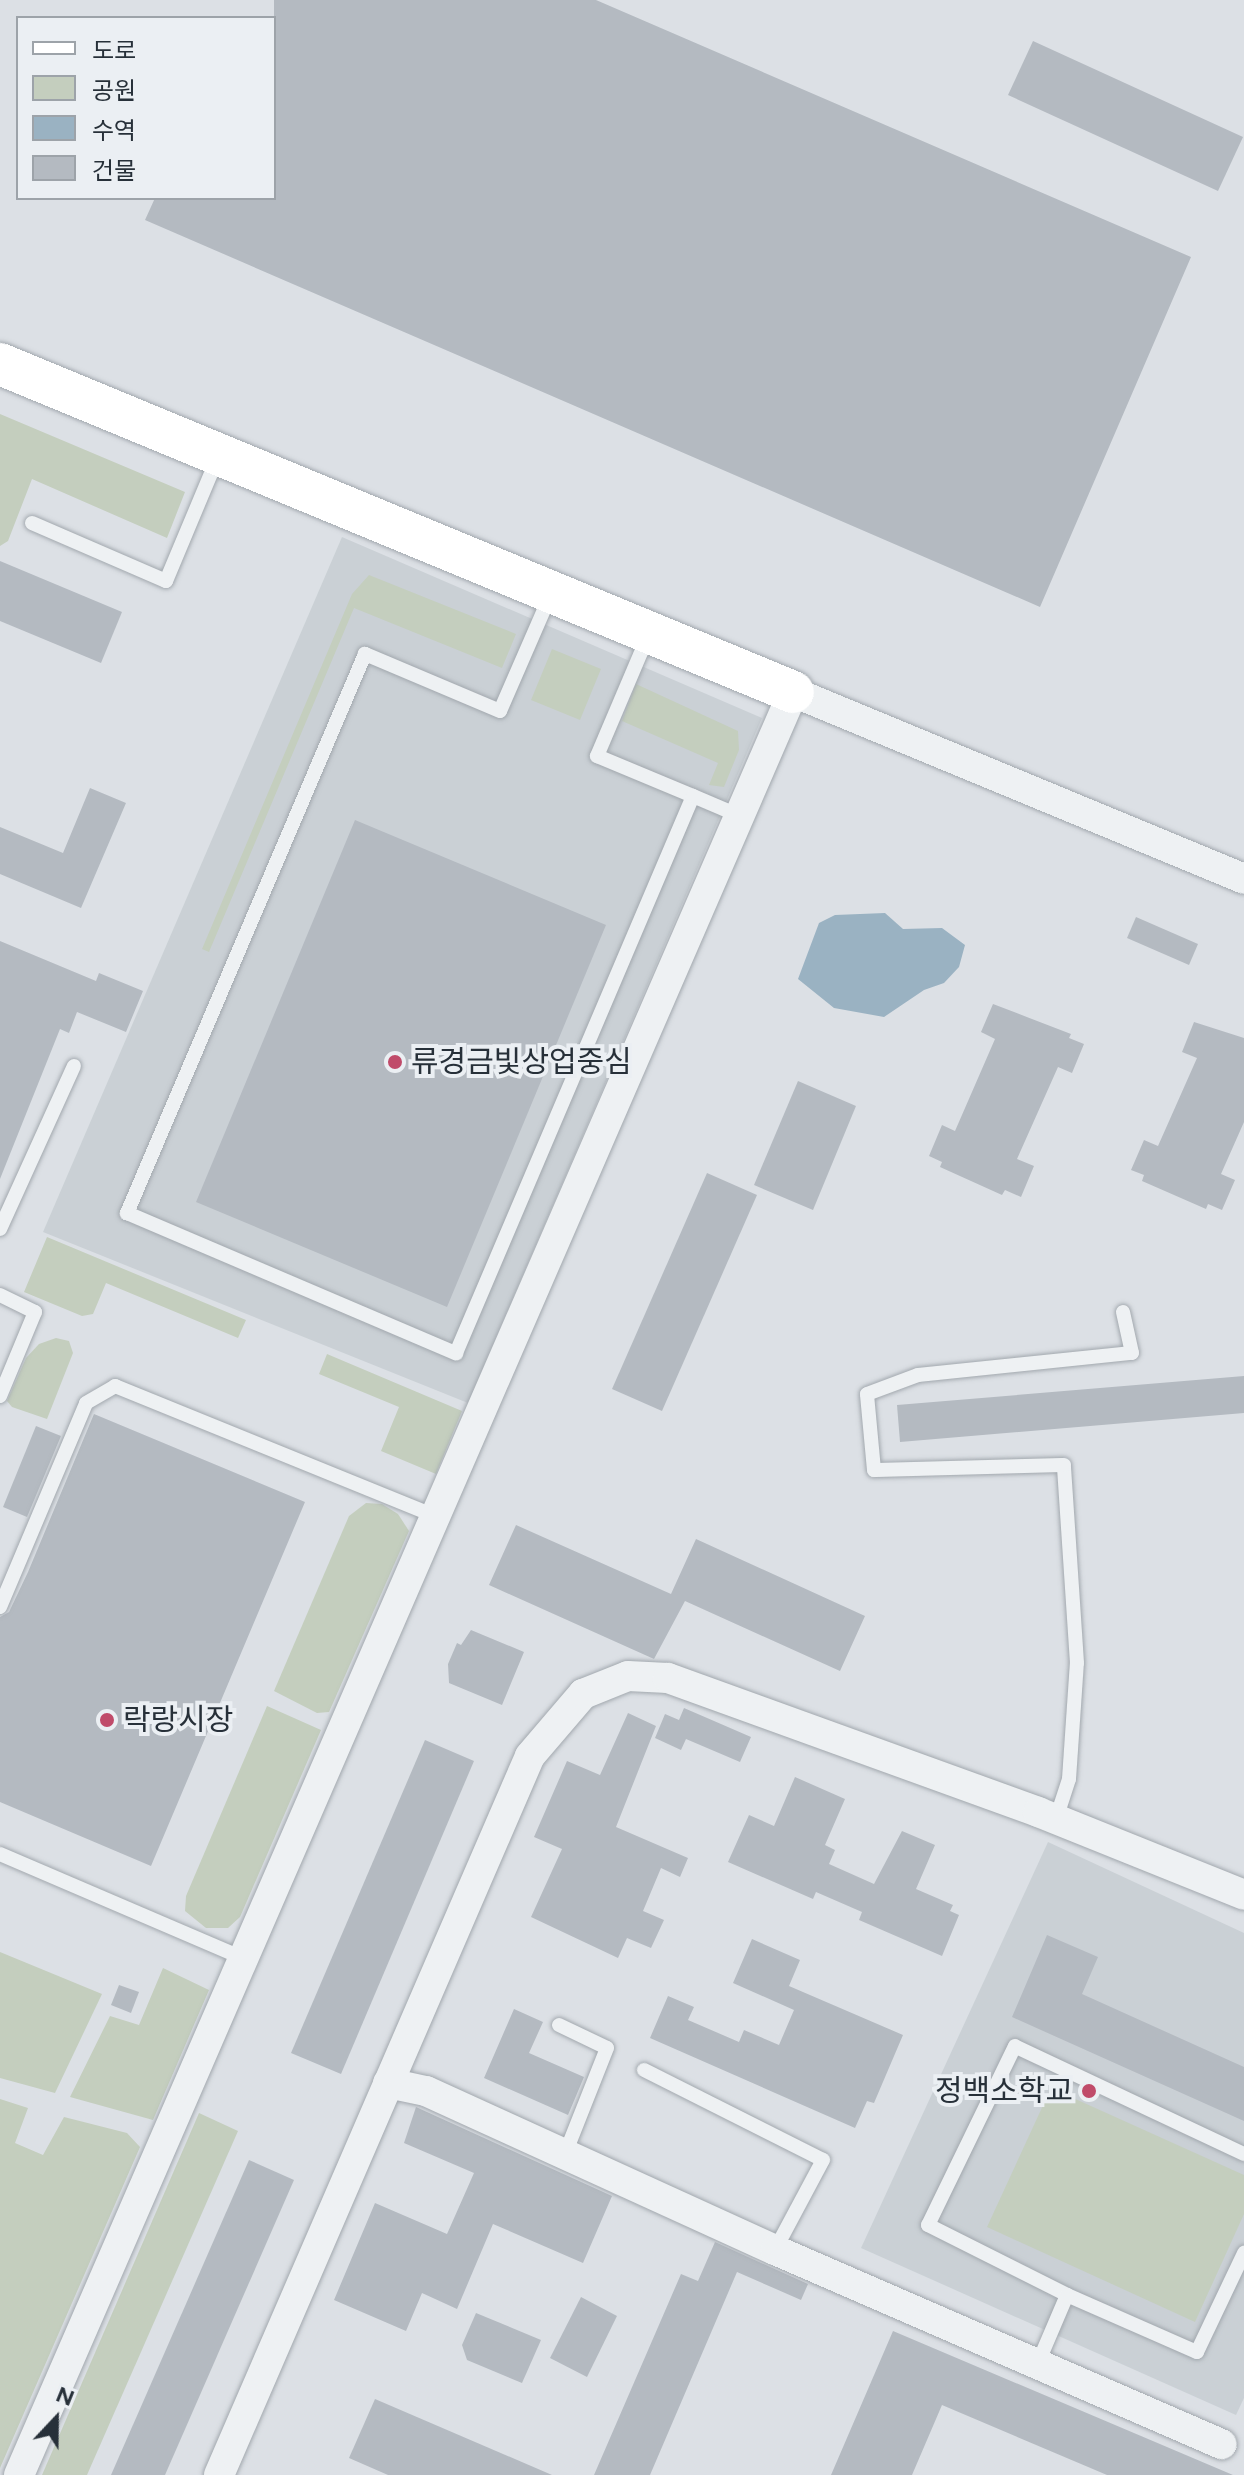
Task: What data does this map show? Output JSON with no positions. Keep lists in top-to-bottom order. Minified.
{"places":["류경금빛상업중심","락랑시장","정백소학교"],"legend":["도로","공원","수역","건물"],"north":"top"}
